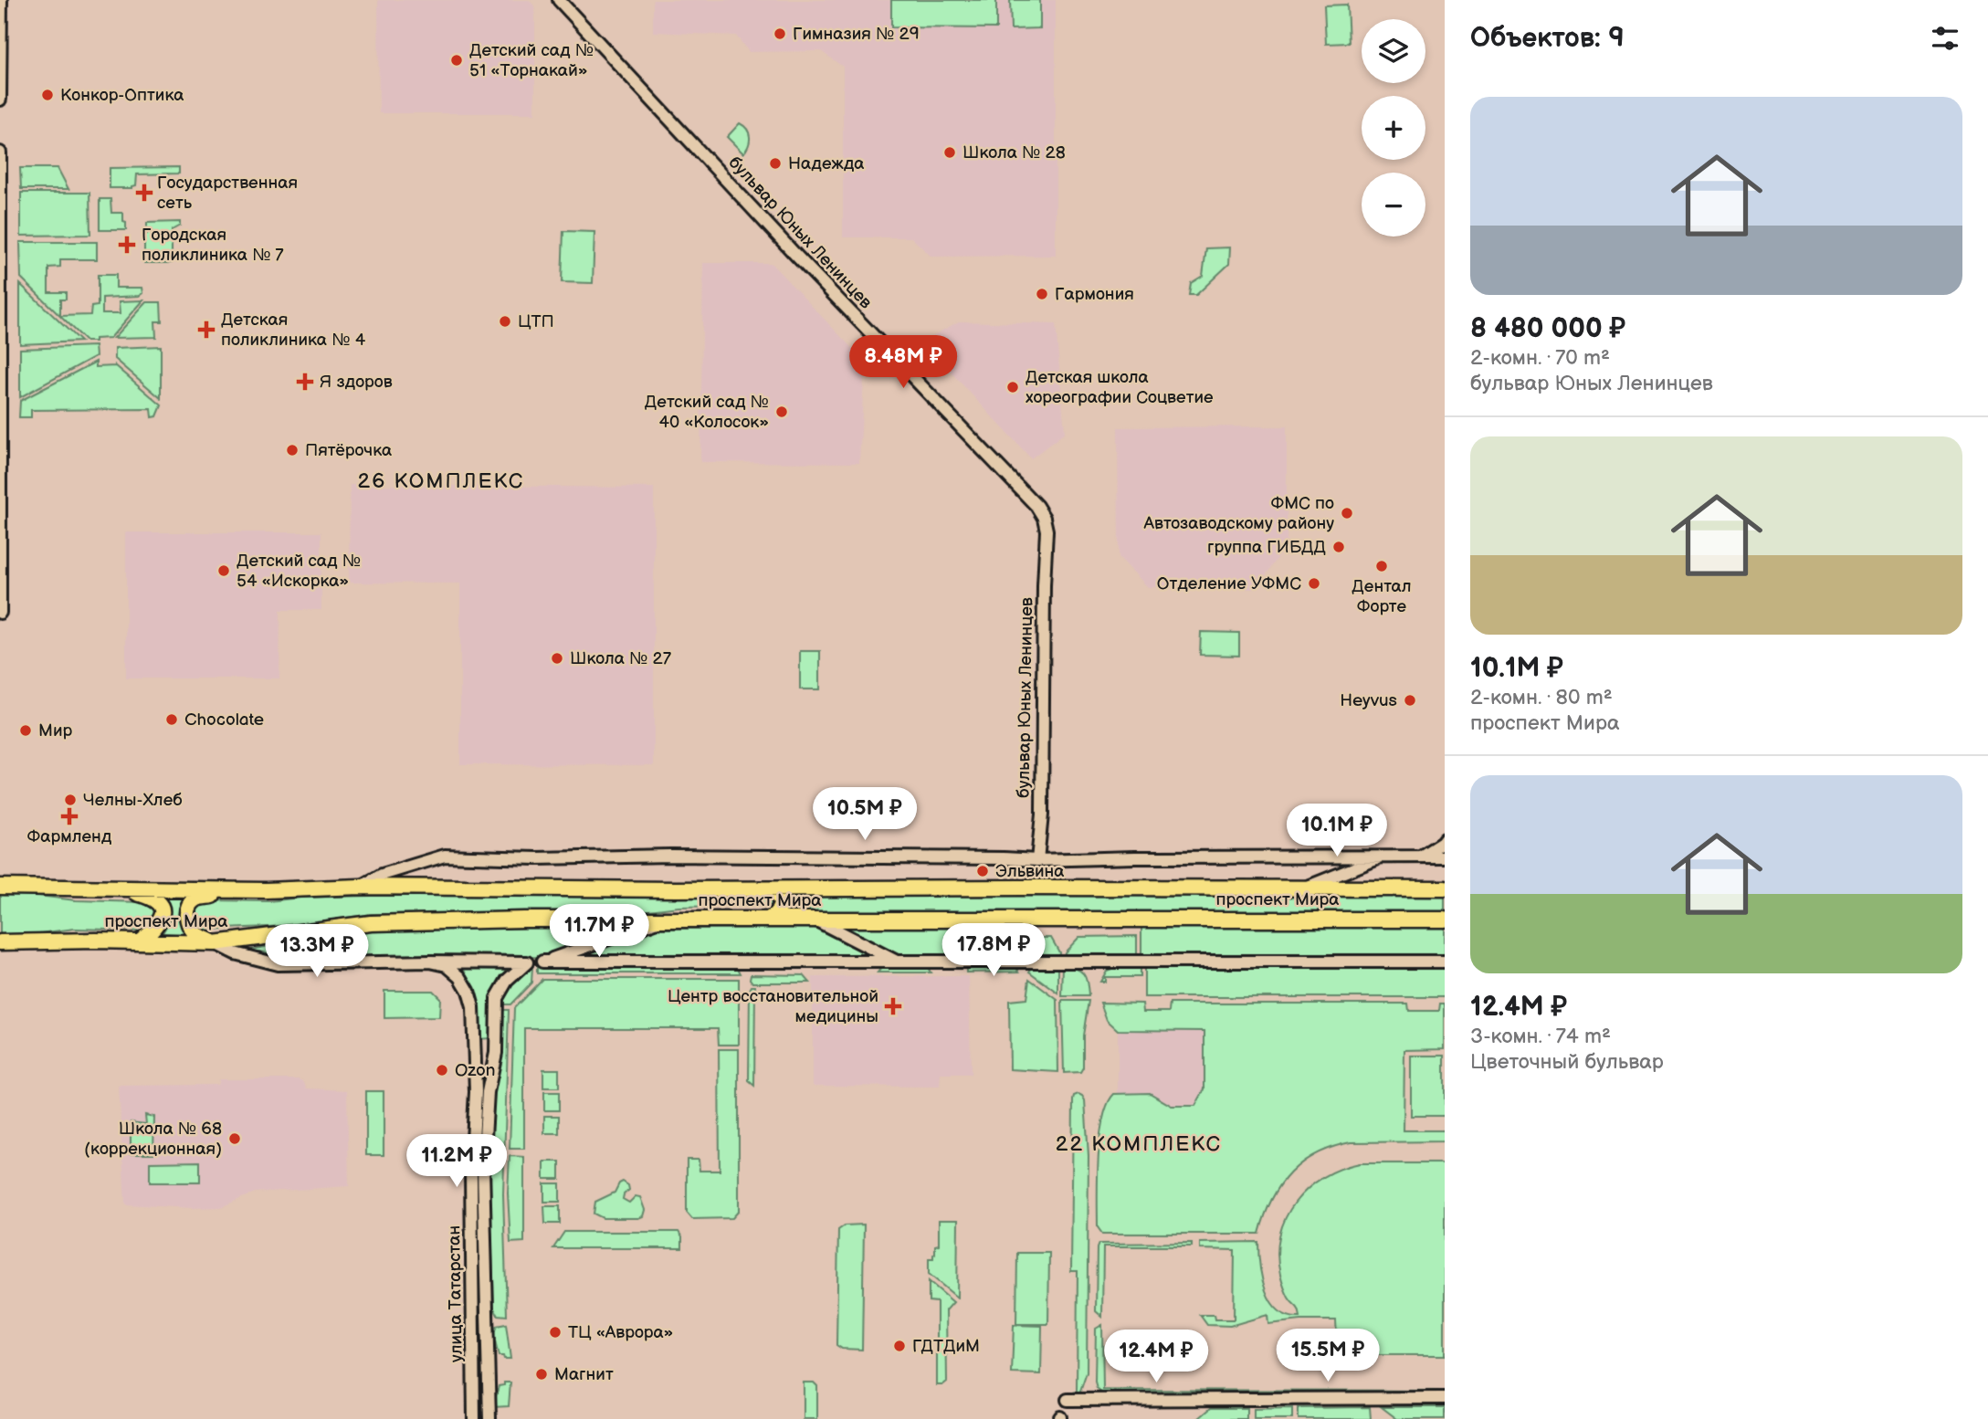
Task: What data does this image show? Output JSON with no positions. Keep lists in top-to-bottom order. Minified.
{"streets":{"main road":["проспект Мира"],"street":["бульвар Юных Ленинцев","улица Татарстан"]},"districts":["26 КОМПЛЕКС","22 КОМПЛЕКС"],"places":{"other":["Гимназия № 29","Детский сад № 51 «Торнакай»","Конкор-Оптика","Школа № 28","Надежда","Гармония","ЦТП","Детская школа хореографии Соцветие","Детский сад № 40 «Колосок»","Пятёрочка","ФМС по Автозаводскому району","группа ГИБДД","Дентал Форте","Детский сад № 54 «Искорка»","Отделение УФМС","Школа № 27","Heyvus","Chocolate","Мир","Челны-Хлеб","Эльвина","Ozon","Школа № 68 (коррекционная)","ТЦ «Аврора»","ГДТДиМ","Магнит"],"health":["Государственная сеть","Городская поликлиника № 7","Детская поликлиника № 4","Я здоров","Фармленд","Центр восстановительной медицины"]},"page":{"heading":"Объектов: 9","map_buttons":["+","−"],"list":[{"name":"8 480 000 ₽","note":"2-комн. · 70 m² · бульвар Юных Ленинцев"},{"name":"10.1M ₽","note":"2-комн. · 80 m² · проспект Мира"},{"name":"12.4M ₽","note":"3-комн. · 74 m² · Цветочный бульвар"}],"price":["8.48M ₽","10.5M ₽","10.1M ₽","11.7M ₽","17.8M ₽","13.3M ₽","11.2M ₽","15.5M ₽","12.4M ₽"]}}
